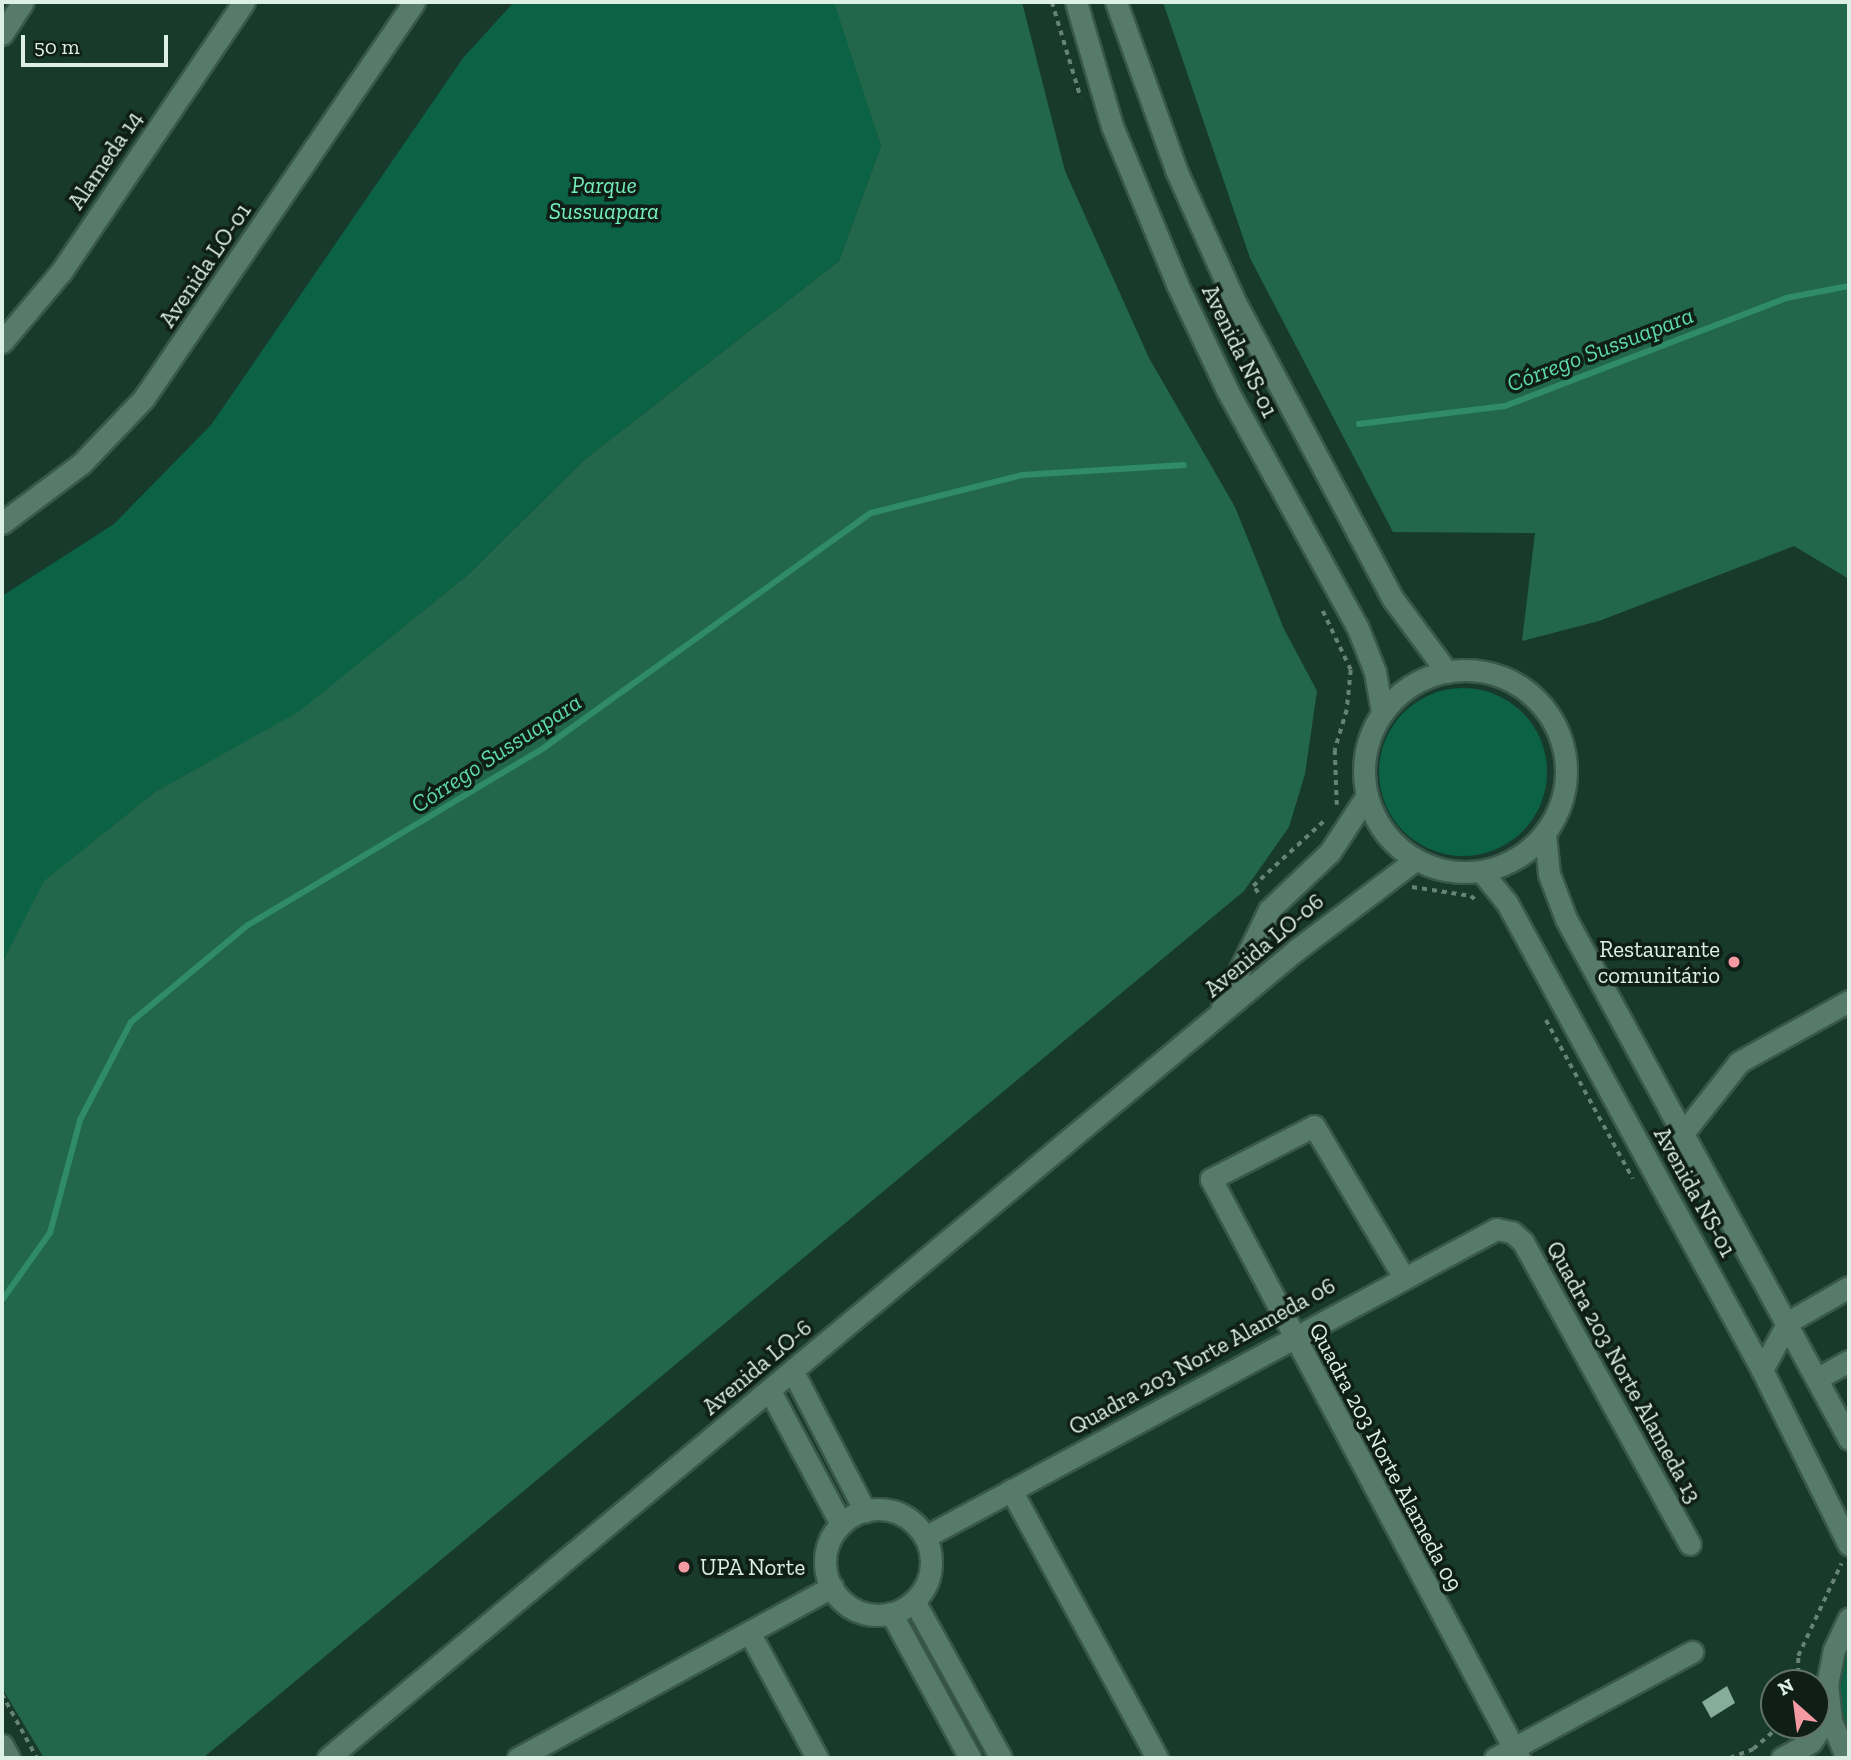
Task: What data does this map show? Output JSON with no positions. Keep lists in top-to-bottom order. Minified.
{"streets":{"street":["Alameda 14","Avenida LO-01","Avenida NS-01","Avenida LO-06","Quadra 203 Norte Alameda 06","Avenida LO-6","Quadra 203 Norte Alameda 13","Quadra 203 Norte Alameda 09"]},"crossings":[["Avenida NS-01","Avenida LO-06"],["Avenida LO-06","Avenida LO-6"],["Quadra 203 Norte Alameda 06","Quadra 203 Norte Alameda 13"],["Quadra 203 Norte Alameda 06","Quadra 203 Norte Alameda 09"]],"water":["Córrego Sussuapara"],"parks":["Parque Sussuapara"],"places":["Restaurante comunitário","UPA Norte"],"scale_bar":"50 m","north":"top left"}
